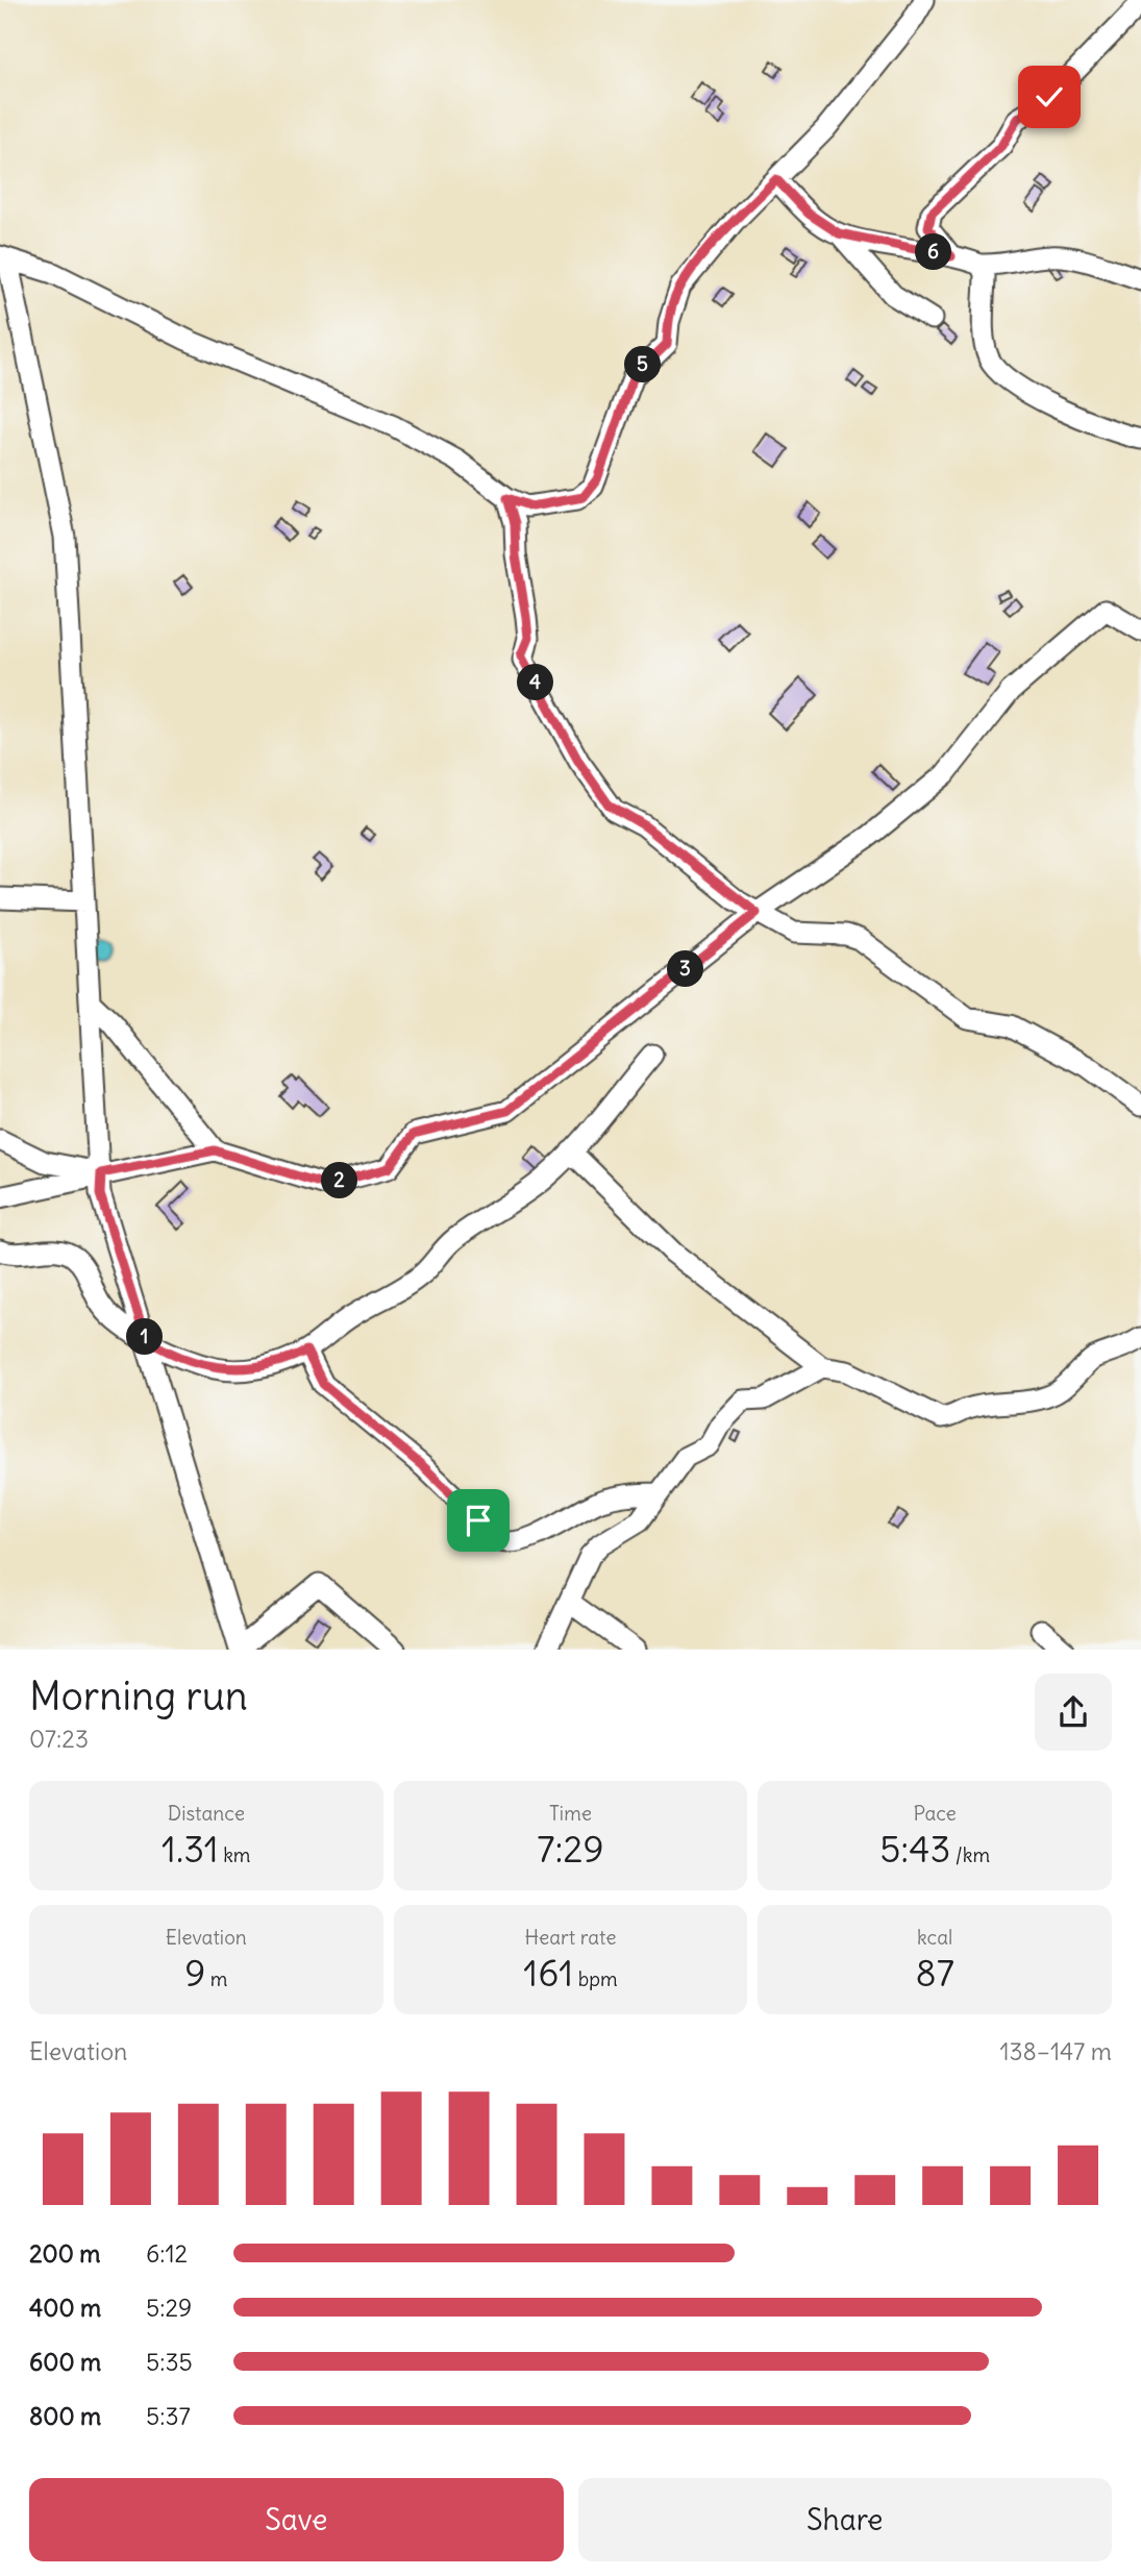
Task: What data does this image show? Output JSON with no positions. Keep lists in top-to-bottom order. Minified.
{"page":{"pins":["6","5","4","3","2","1"],"heading":["Morning run","07:23"],"stats":[["Distance","1.31 km"],["Time","7:29"],["Pace","5:43 /km"],["Elevation","9 m"],["Heart rate","161 bpm"],["kcal","87"]],"chart":["Elevation","138–147 m"],"list":[{"name":"200 m","note":"6:12"},{"name":"400 m","note":"5:29"},{"name":"600 m","note":"5:35"},{"name":"800 m","note":"5:37"}],"buttons":["Save","Share"]}}
